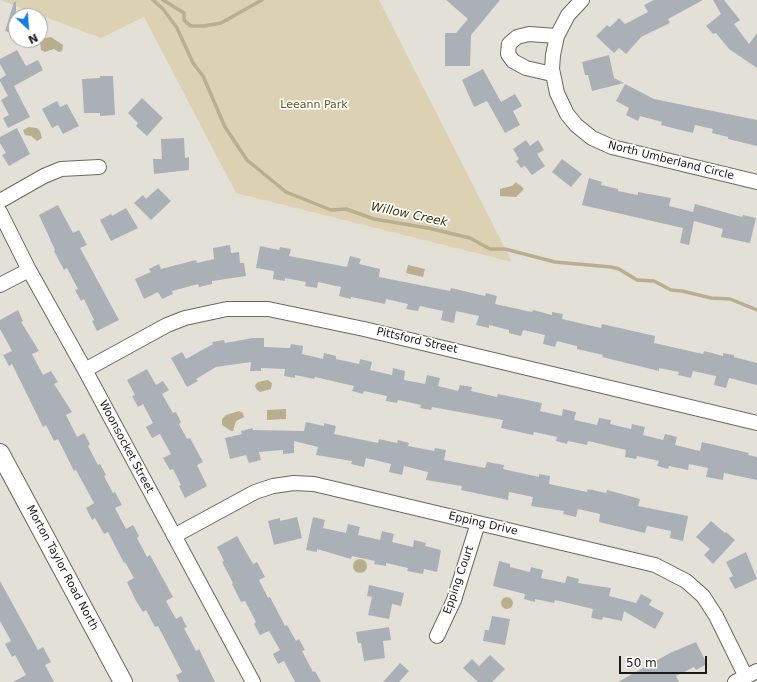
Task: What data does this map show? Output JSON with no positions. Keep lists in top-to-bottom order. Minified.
{"streets":{"street":["North Umberland Circle","Pittsford Street","Woonsocket Street","Epping Drive","Morton Taylor Road North","Epping Court"]},"crossings":[["Pittsford Street","Woonsocket Street"],["Woonsocket Street","Epping Drive"],["Epping Drive","Epping Court"]],"water":["Willow Creek"],"parks":["Leeann Park"],"scale_bar":"50 m","north":"bottom right"}
